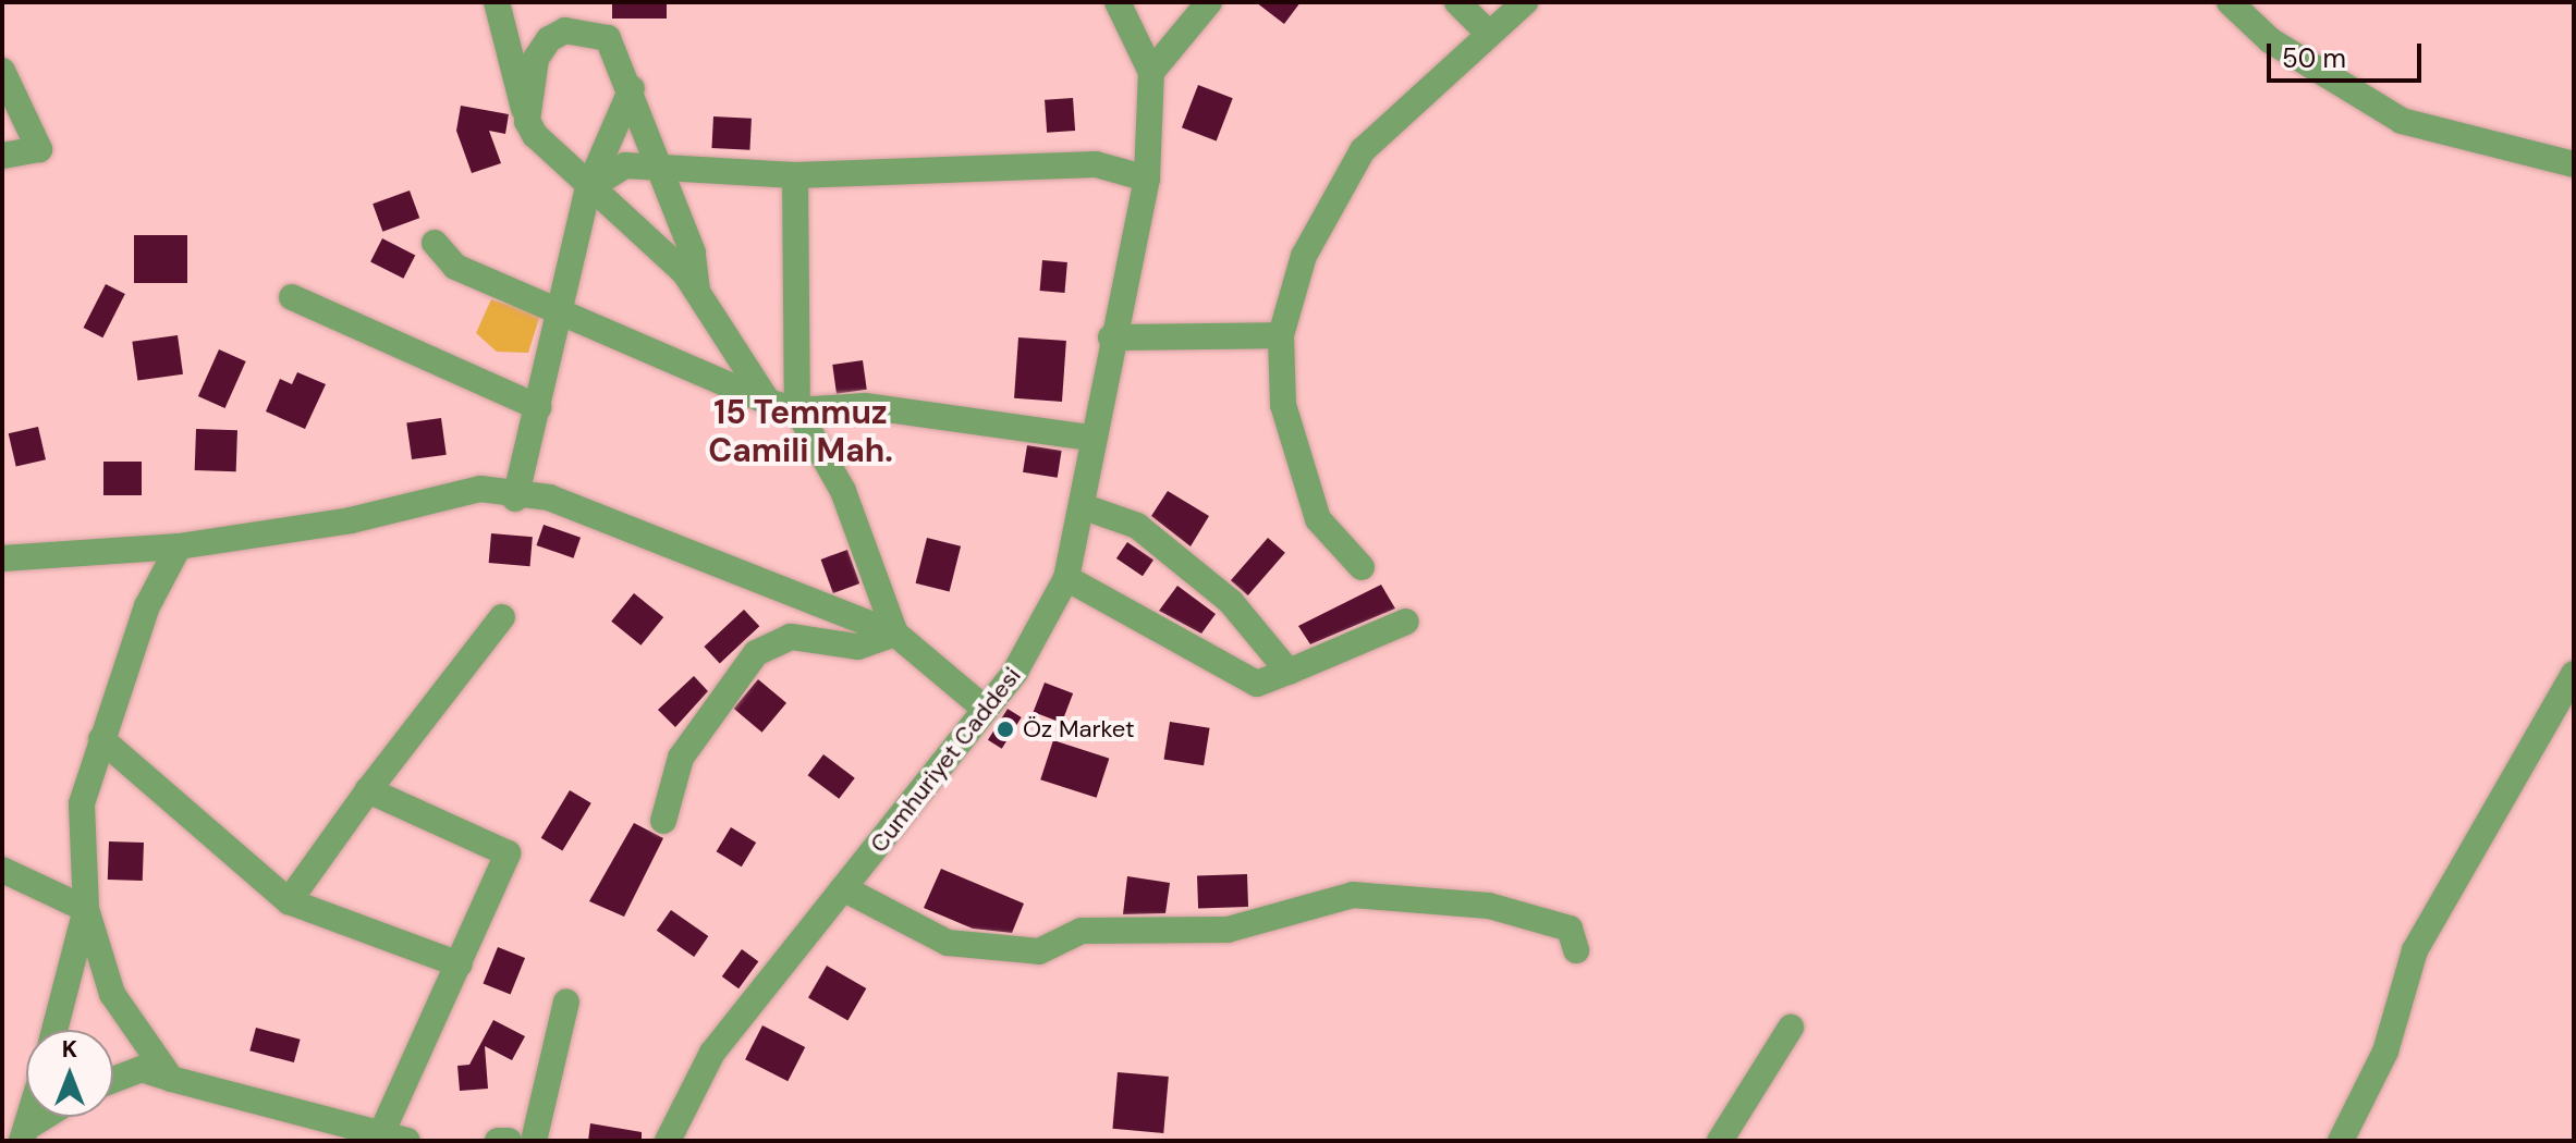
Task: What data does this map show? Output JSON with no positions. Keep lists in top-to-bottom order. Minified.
{"streets":{"street":["Cumhuriyet Caddesi"]},"districts":["15 Temmuz Camili Mah."],"places":["Öz Market"],"scale_bar":"50 m","north":"top"}
